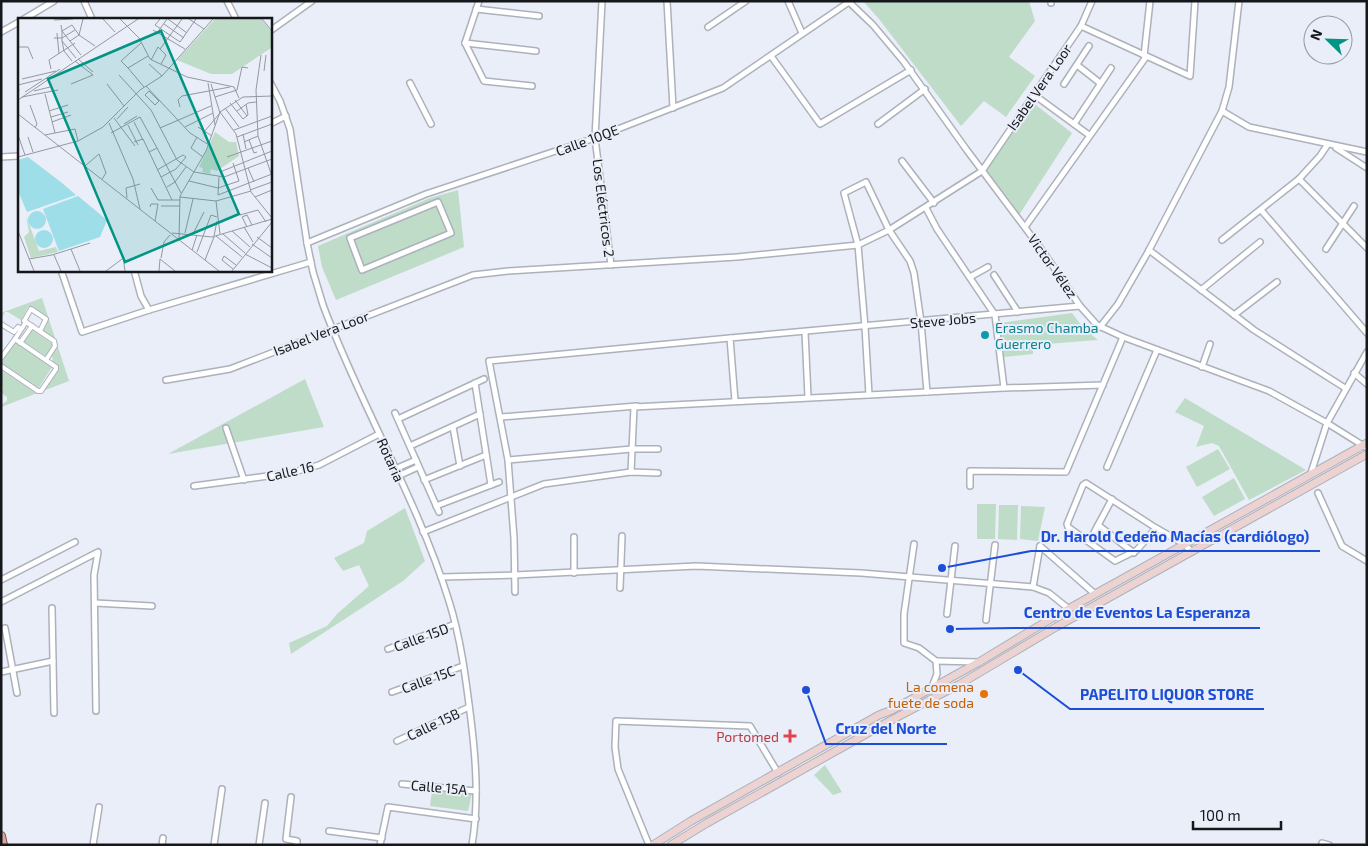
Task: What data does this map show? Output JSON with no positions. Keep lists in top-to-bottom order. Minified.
{"streets":{"street":["Isabel Vera Loor","Calle 10QE","Los Eléctricos 2","Victor Vélez","Steve Jobs","Rotaria","Calle 16","Calle 15D","Calle 15C","Calle 15B","Calle 15A"]},"crossings":[["Isabel Vera Loor","Los Eléctricos 2"],["Isabel Vera Loor","Victor Vélez"],["Isabel Vera Loor","Rotaria"],["Calle 10QE","Los Eléctricos 2"],["Calle 10QE","Victor Vélez"],["Calle 10QE","Rotaria"],["Victor Vélez","Steve Jobs"],["Rotaria","Calle 16"],["Rotaria","Calle 15D"],["Rotaria","Calle 15C"],["Rotaria","Calle 15B"],["Rotaria","Calle 15A"]],"places":{"other":["Erasmo Chamba Guerrero","Dr. Harold Cedeño Macías (cardiólogo)","Centro de Eventos La Esperanza","PAPELITO LIQUOR STORE","Cruz del Norte","La comena fuete de soda"],"health":["Portomed"]},"scale_bar":"100 m","north":"top left"}
